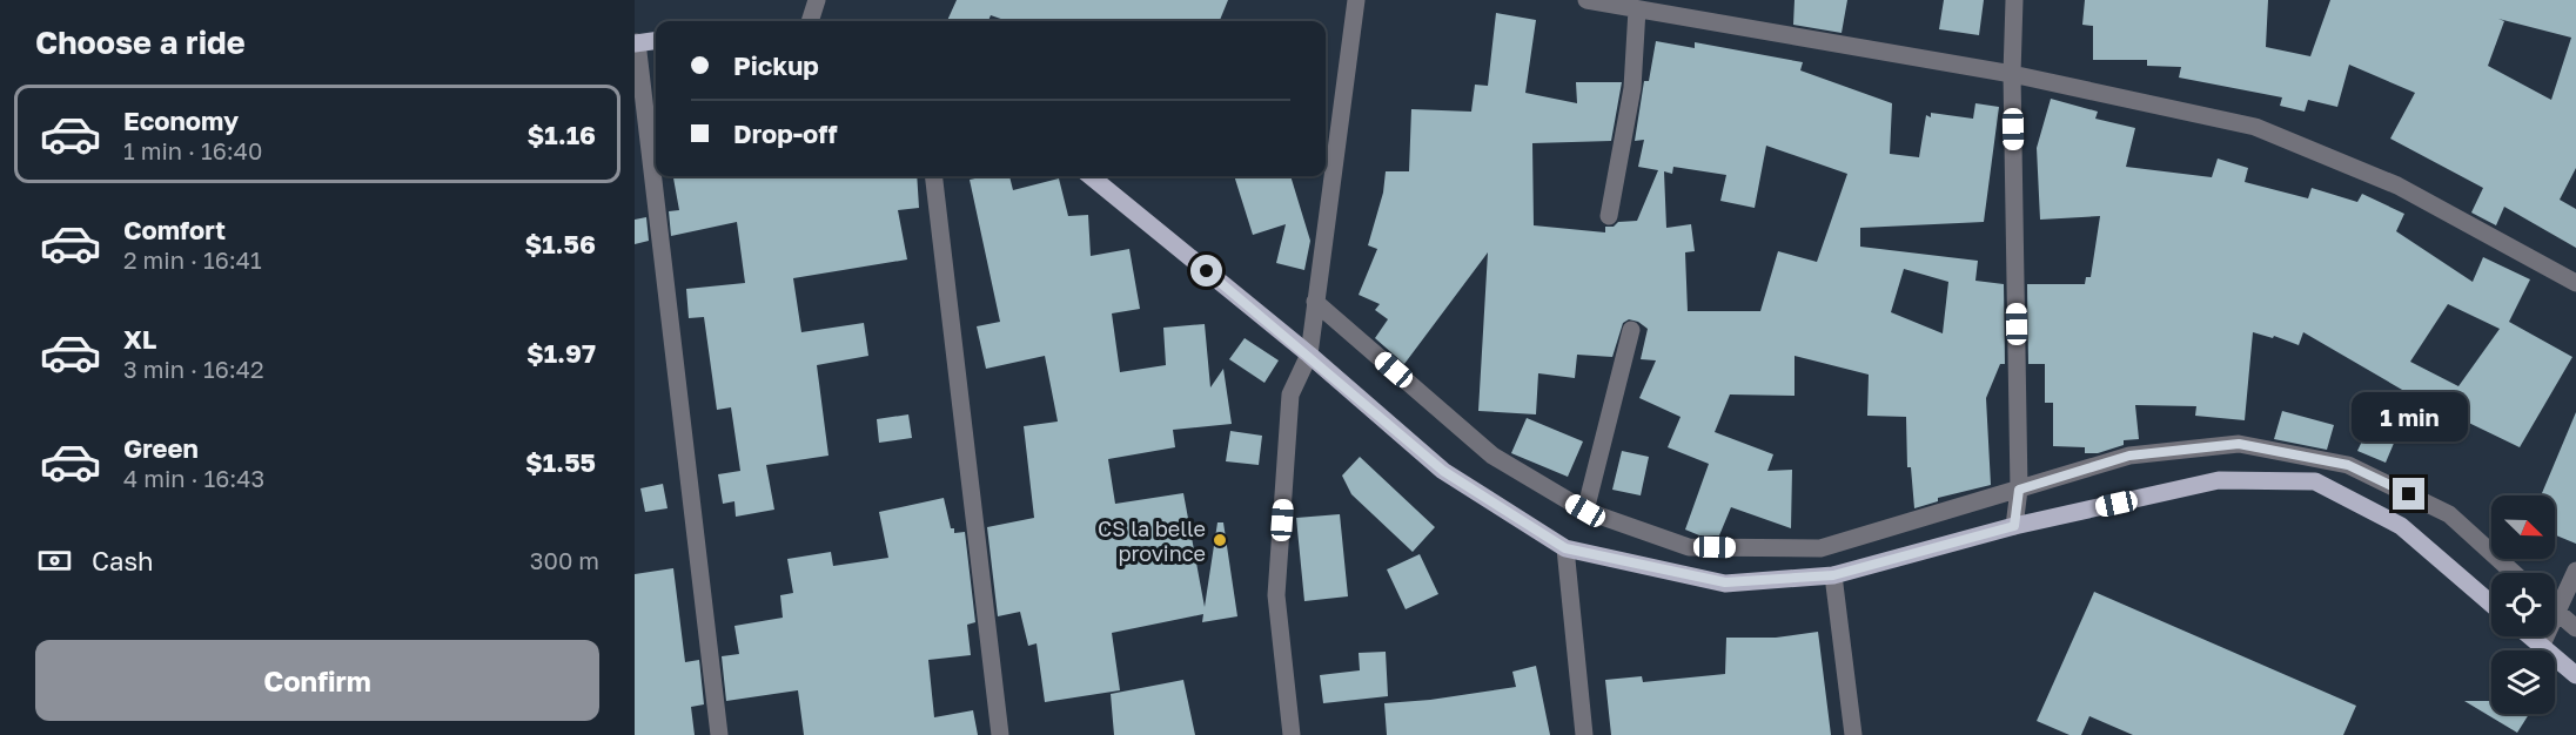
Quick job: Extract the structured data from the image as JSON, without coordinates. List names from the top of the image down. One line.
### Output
{"places":["CS la belle province"],"north":"bottom right","page":{"heading":"Choose a ride","banner":["Pickup","Drop-off"],"list":[{"name":"Economy","note":"1 min · 16:40","value":"$1.16"},{"name":"Comfort","note":"2 min · 16:41","value":"$1.56"},{"name":"XL","note":"3 min · 16:42","value":"$1.97"},{"name":"Green","note":"4 min · 16:43","value":"$1.55"}],"bubble":"1 min","pay":["Cash","300 m"],"buttons":"Confirm"}}
